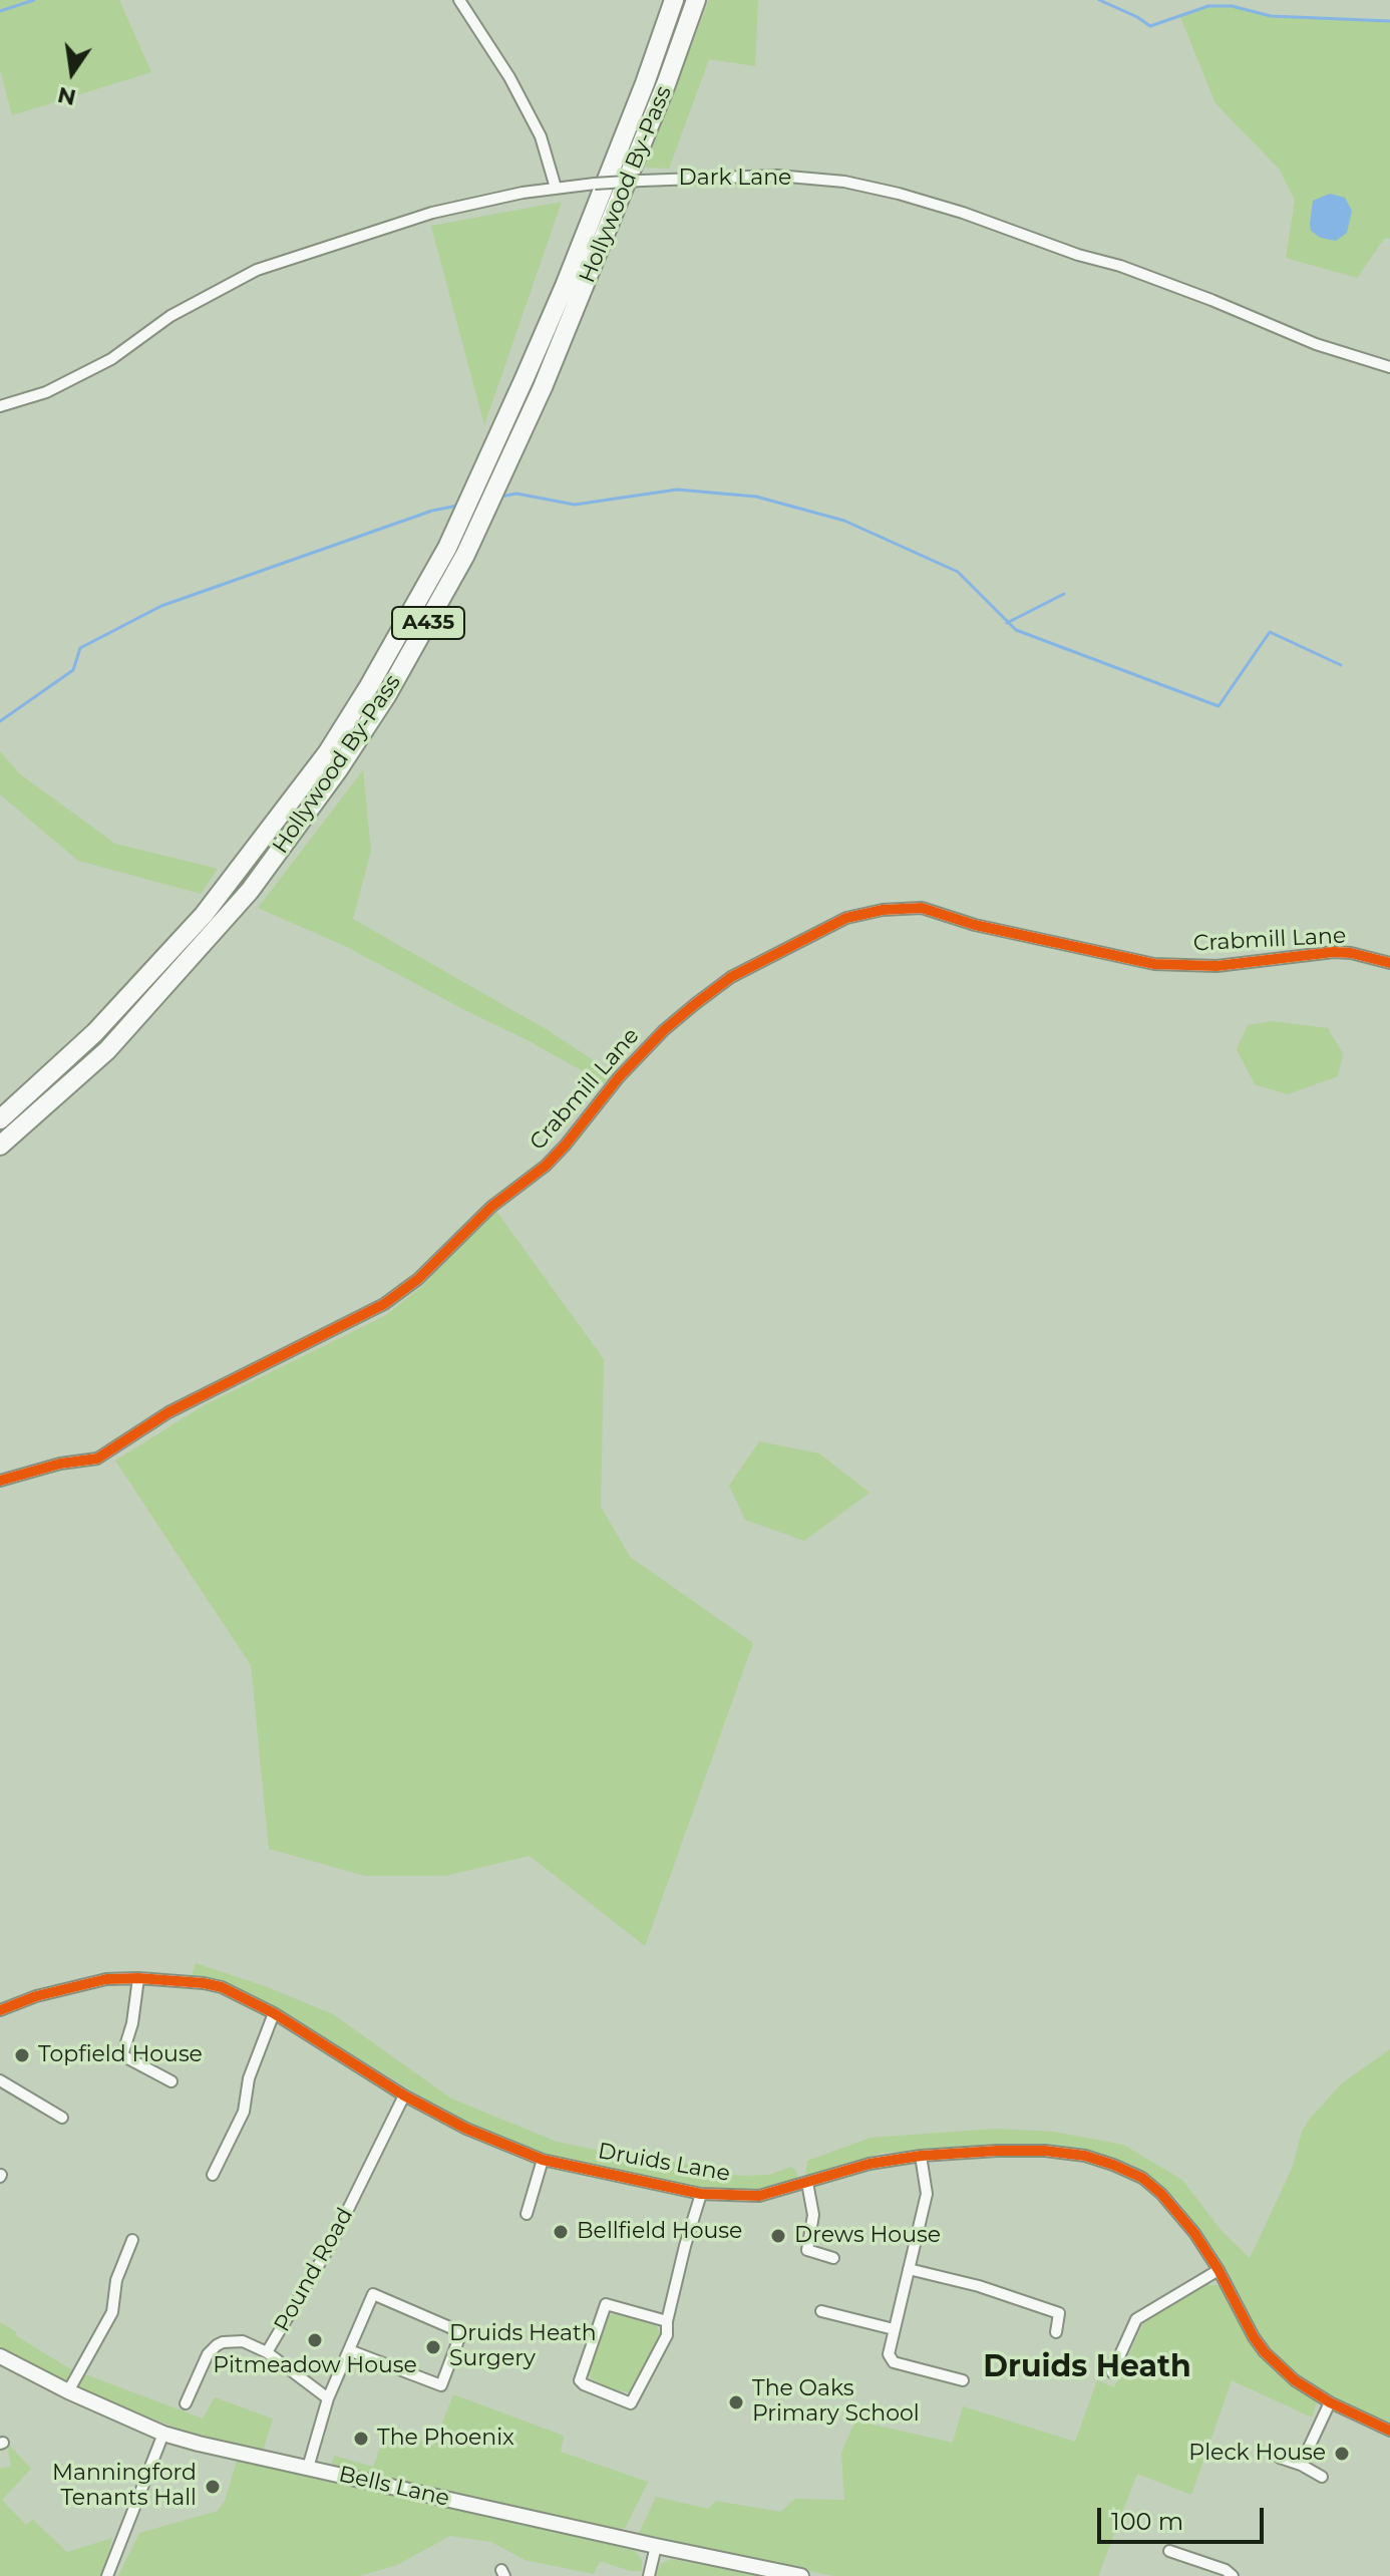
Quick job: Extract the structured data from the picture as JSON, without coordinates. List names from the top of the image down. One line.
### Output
{"streets":{"highway":["Hollywood By-Pass","A435"],"street":["Dark Lane","Crabmill Lane","Druids Lane","Pound Road","Bells Lane"]},"crossings":[["Druids Lane","Pound Road"]],"districts":["Druids Heath"],"places":["Topfield House","Bellfield House","Drews House","Pitmeadow House","Druids Heath Surgery","The Oaks Primary School","The Phoenix","Pleck House","Manningford Tenants Hall"],"scale_bar":"100 m","north":"bottom"}
